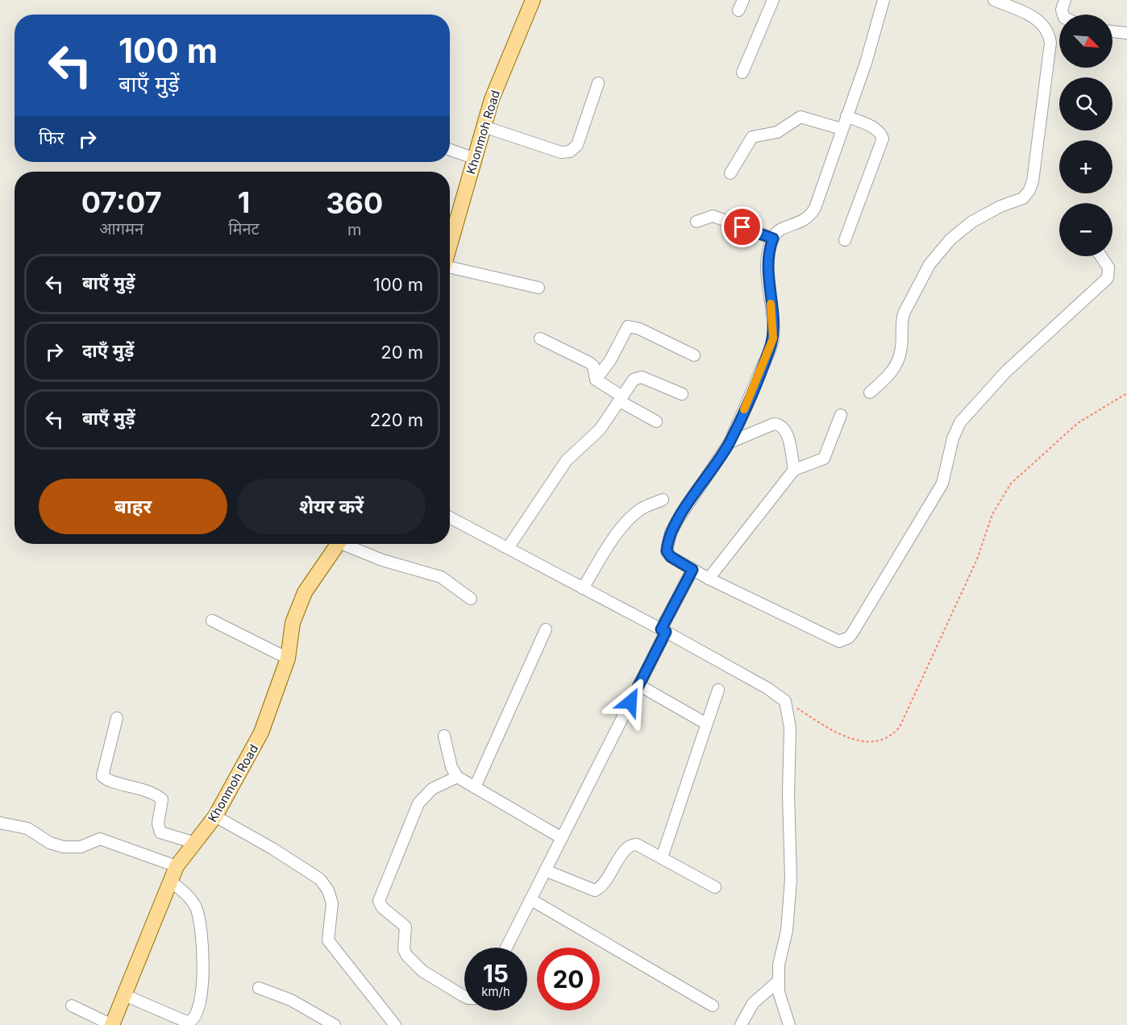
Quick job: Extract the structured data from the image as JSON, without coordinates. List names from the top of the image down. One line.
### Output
{"streets":{"main road":["Khonmoh Road"]},"north":"bottom right","page":{"map_buttons":["+","−"],"turn":["100 m","बाएँ मुड़ें"],"then":"फिर","eta":["07:07","आगमन","1","मिनट","360","m"],"list":[{"name":"बाएँ मुड़ें","value":"100 m"},{"name":"दाएँ मुड़ें","value":"20 m"},{"name":"बाएँ मुड़ें","value":"220 m"}],"buttons":["बाहर","शेयर करें"],"speed":"15 km/h","limit":"20"}}
